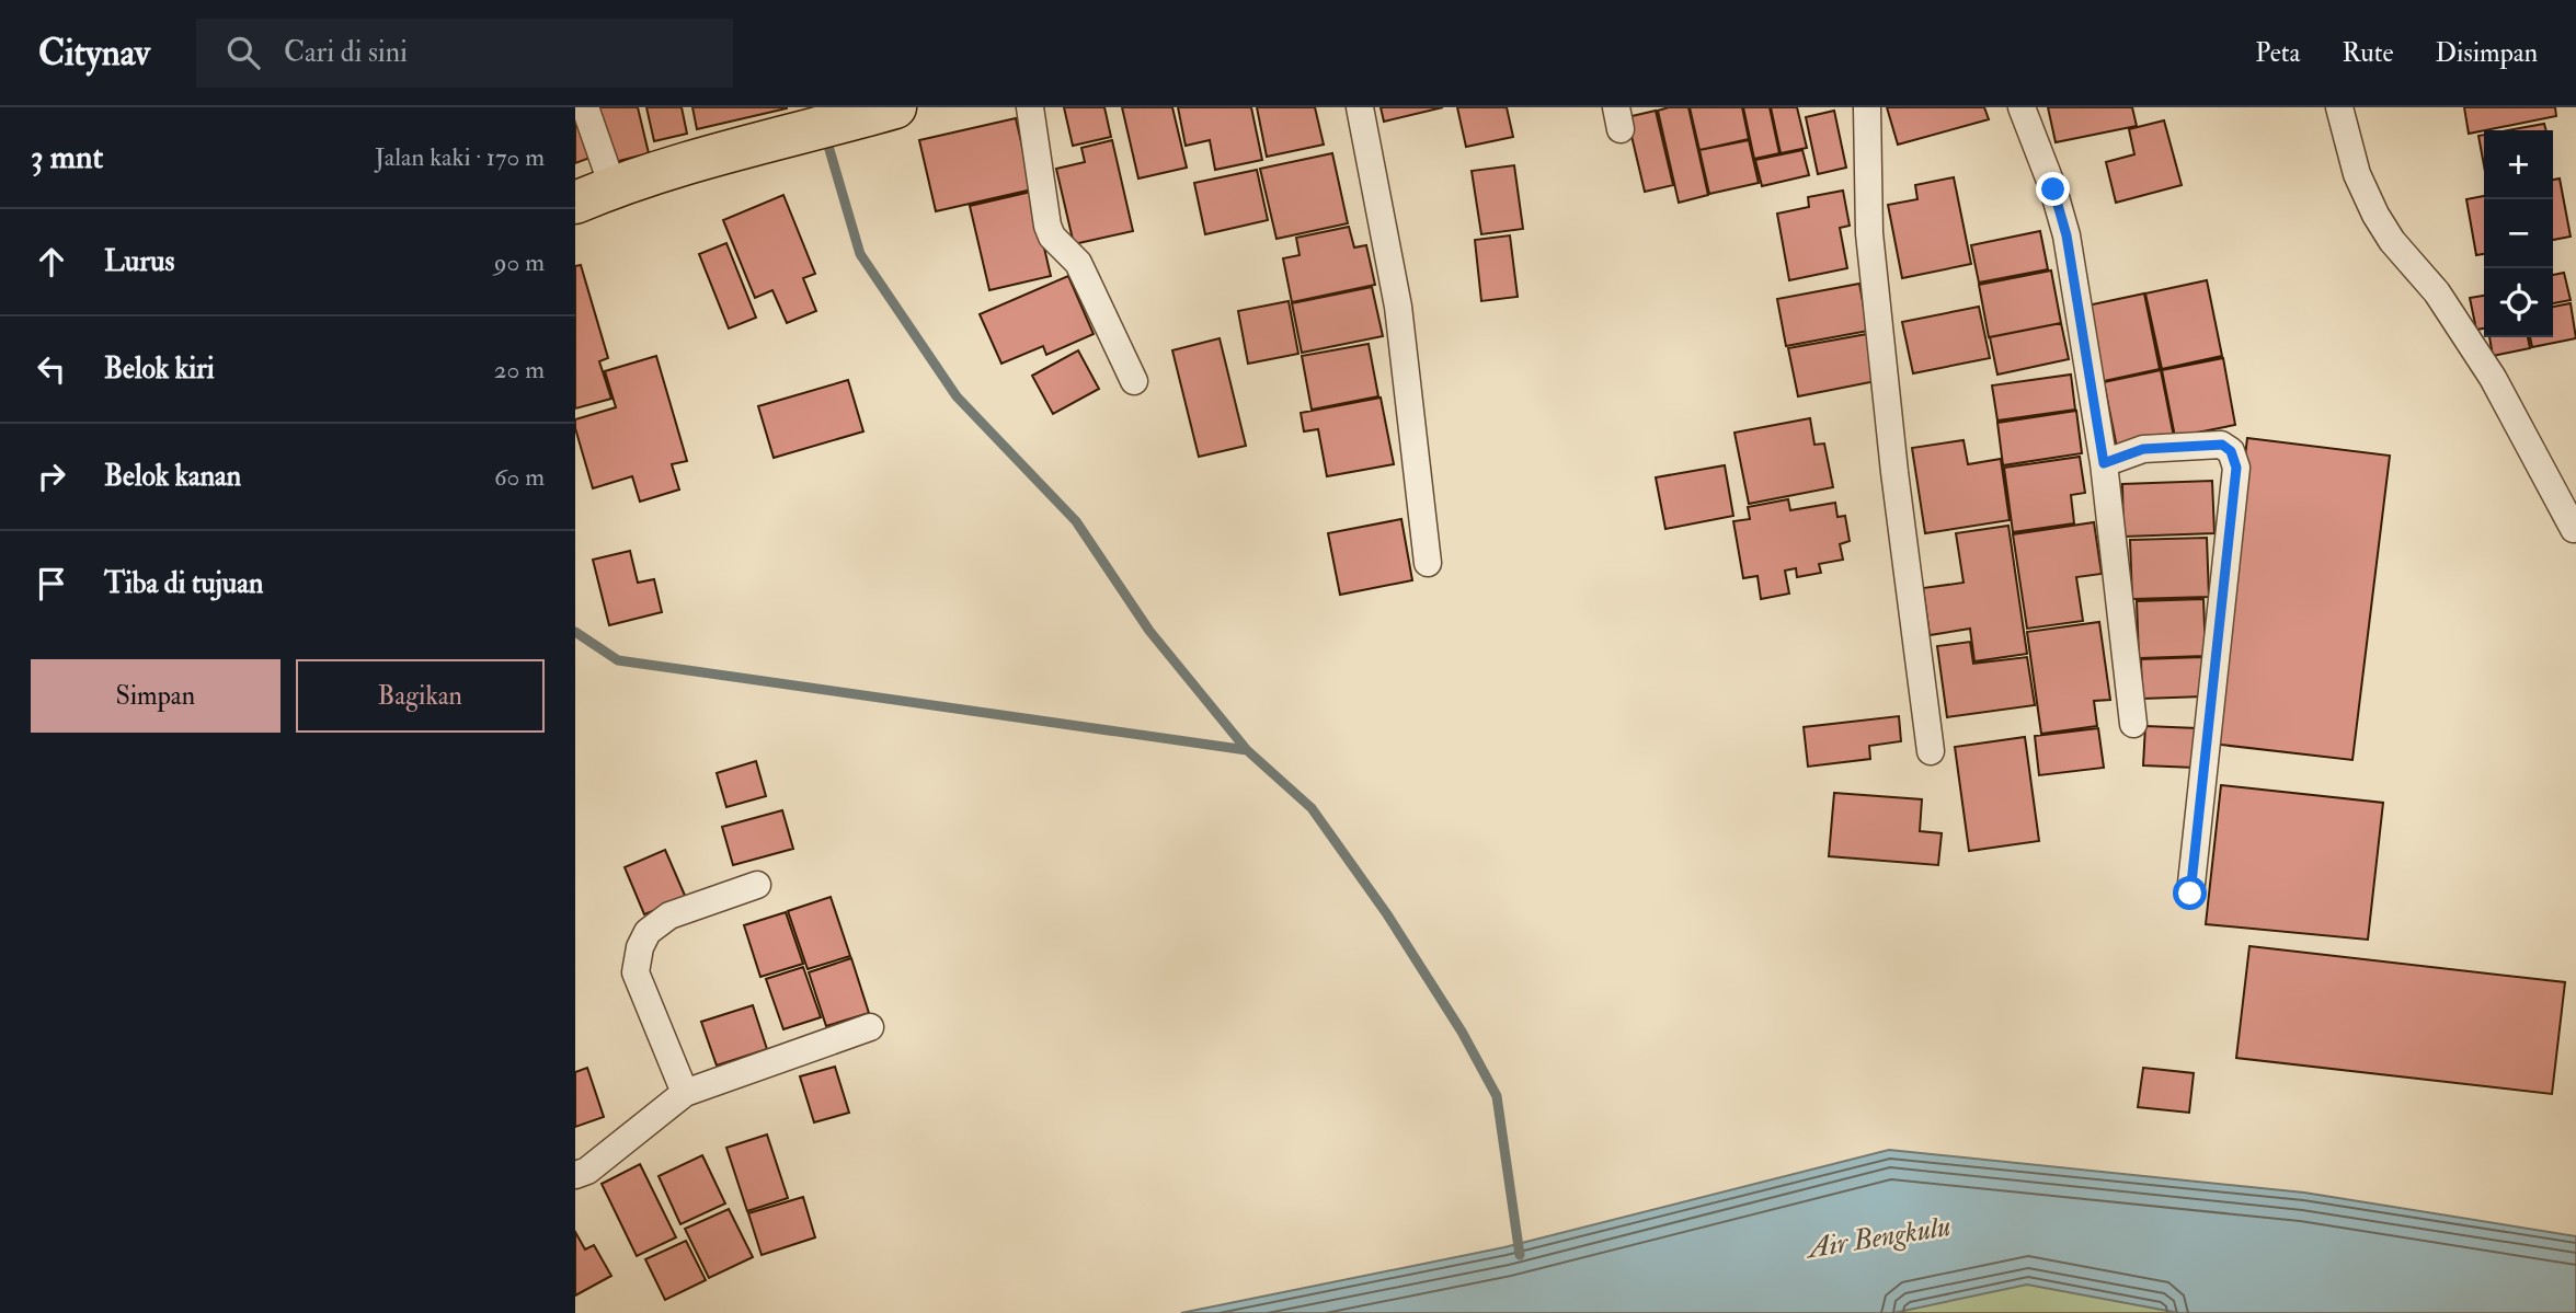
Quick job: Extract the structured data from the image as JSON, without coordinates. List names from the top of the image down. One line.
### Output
{"water":["Air Bengkulu"],"page":{"header":"Citynav","search":"Cari di sini","nav":["Peta","Rute","Disimpan"],"heading":["3 mnt","Jalan kaki · 170 m"],"map_buttons":["+","−"],"list":[["Lurus","90 m"],["Belok kiri","20 m"],["Belok kanan","60 m"],"Tiba di tujuan"],"buttons":["Simpan","Bagikan"]}}
